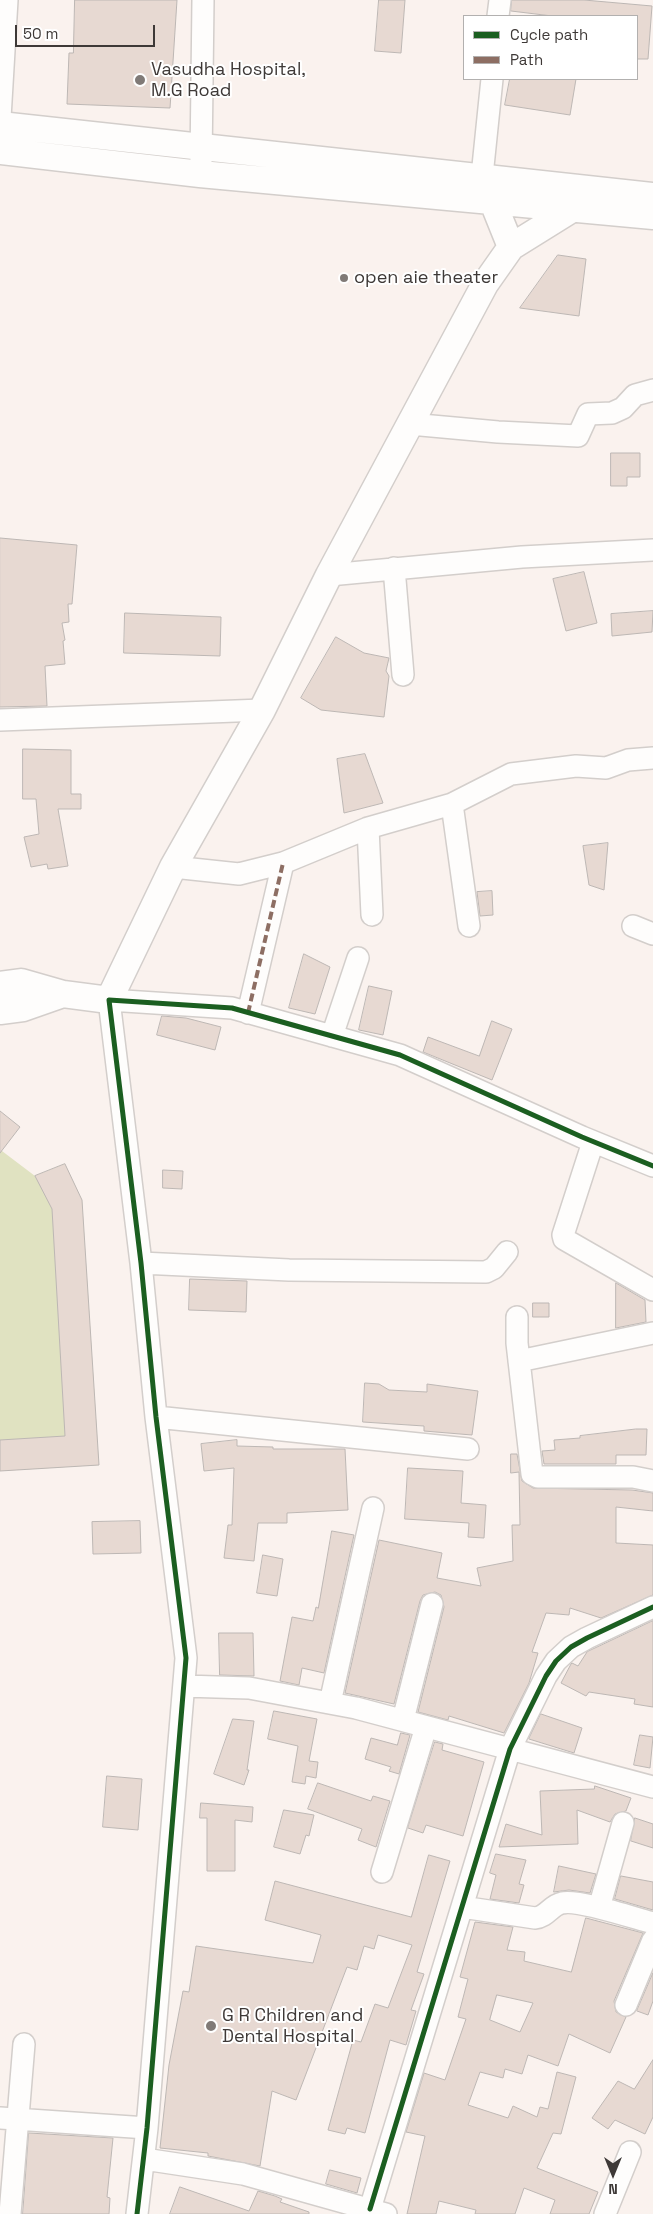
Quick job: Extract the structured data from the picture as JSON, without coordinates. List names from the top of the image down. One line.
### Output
{"places":["Vasudha Hospital, M.G Road","open aie theater","G R Children and Dental Hospital"],"legend":["Cycle path","Path"],"scale_bar":"50 m","north":"bottom"}
